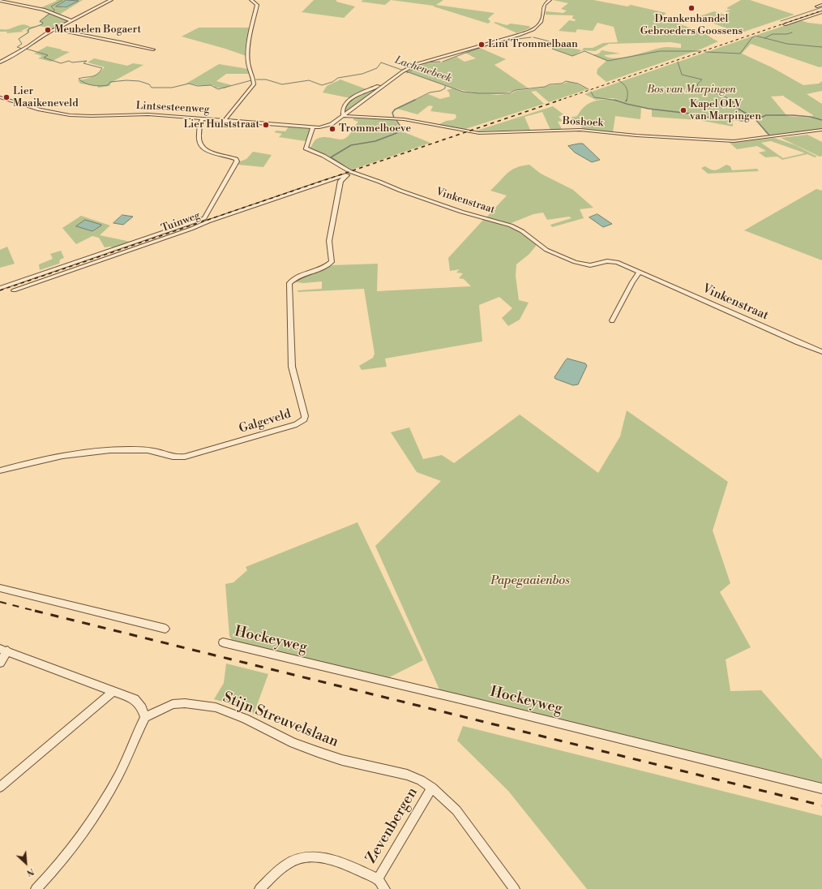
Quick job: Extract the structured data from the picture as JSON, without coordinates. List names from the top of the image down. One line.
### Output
{"streets":{"street":["Lintsesteenweg","Boshoek","Vinkenstraat","Tuinweg","Galgeveld","Hockeyweg","Stijn Streuvelslaan","Zevenbergen"]},"crossings":[["Lintsesteenweg","Boshoek"],["Lintsesteenweg","Vinkenstraat"],["Lintsesteenweg","Tuinweg"],["Vinkenstraat","Tuinweg"],["Tuinweg","Galgeveld"],["Stijn Streuvelslaan","Zevenbergen"]],"water":["Lachenebeek"],"parks":["Bos van Marpingen","Papegaaienbos"],"places":["Drankenhandel Gebroeders Goossens","Meubelen Bogaert","Lint Trommelbaan","Lier Maaikeneveld","Kapel OLV van Marpingen","Lier Hulststraat","Trommelhoeve"],"north":"bottom right"}
